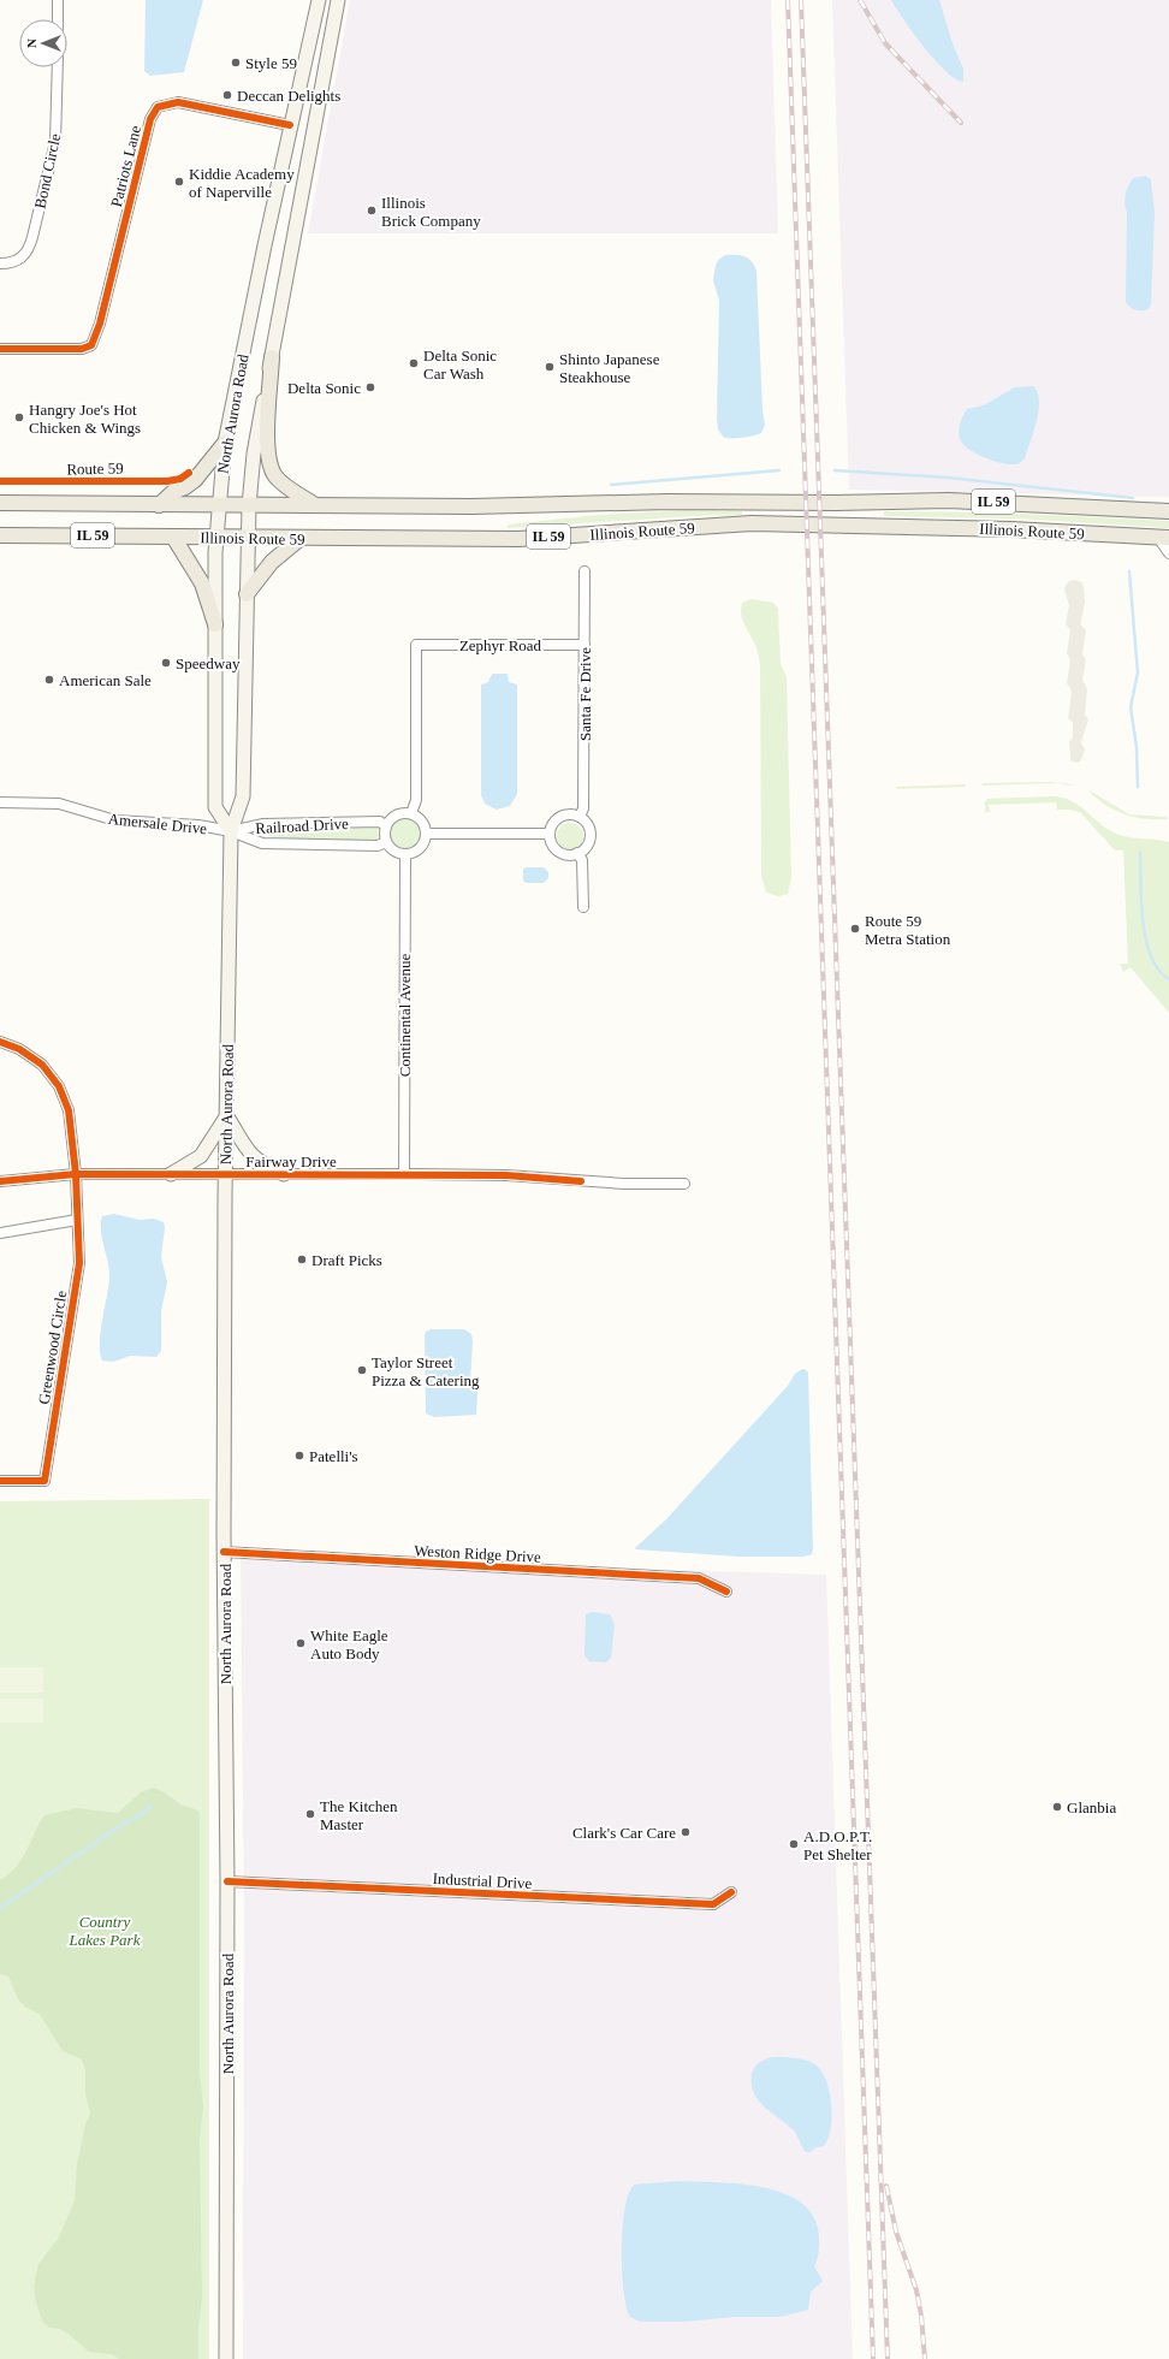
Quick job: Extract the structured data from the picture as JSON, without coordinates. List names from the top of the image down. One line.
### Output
{"streets":{"main road":["North Aurora Road","IL 59","Illinois Route 59"],"street":["Patriots Lane","Bond Circle","Zephyr Road","Santa Fe Drive","Amersale Drive","Railroad Drive","Continental Avenue","Fairway Drive","Greenwood Circle","Weston Ridge Drive","Industrial Drive"],"cycle path":["Route 59"]},"crossings":[["Patriots Lane","North Aurora Road"],["North Aurora Road","Illinois Route 59"],["North Aurora Road","Amersale Drive"],["North Aurora Road","Railroad Drive"],["North Aurora Road","Fairway Drive"],["North Aurora Road","Weston Ridge Drive"],["North Aurora Road","Industrial Drive"],["Zephyr Road","Santa Fe Drive"],["Zephyr Road","Railroad Drive"],["Zephyr Road","Continental Avenue"],["Amersale Drive","Railroad Drive"],["Railroad Drive","Continental Avenue"],["Continental Avenue","Fairway Drive"],["Fairway Drive","Greenwood Circle"]],"parks":["Country Lakes Park"],"places":["Style 59","Deccan Delights","Kiddie Academy of Naperville","Illinois Brick Company","Delta Sonic Car Wash","Shinto Japanese Steakhouse","Delta Sonic","Hangry Joe's Hot Chicken & Wings","Speedway","American Sale","Route 59 Metra Station","Draft Picks","Taylor Street Pizza & Catering","Patelli's","White Eagle Auto Body","Glanbia","The Kitchen Master","Clark's Car Care","A.D.O.P.T. Pet Shelter"],"north":"left"}
